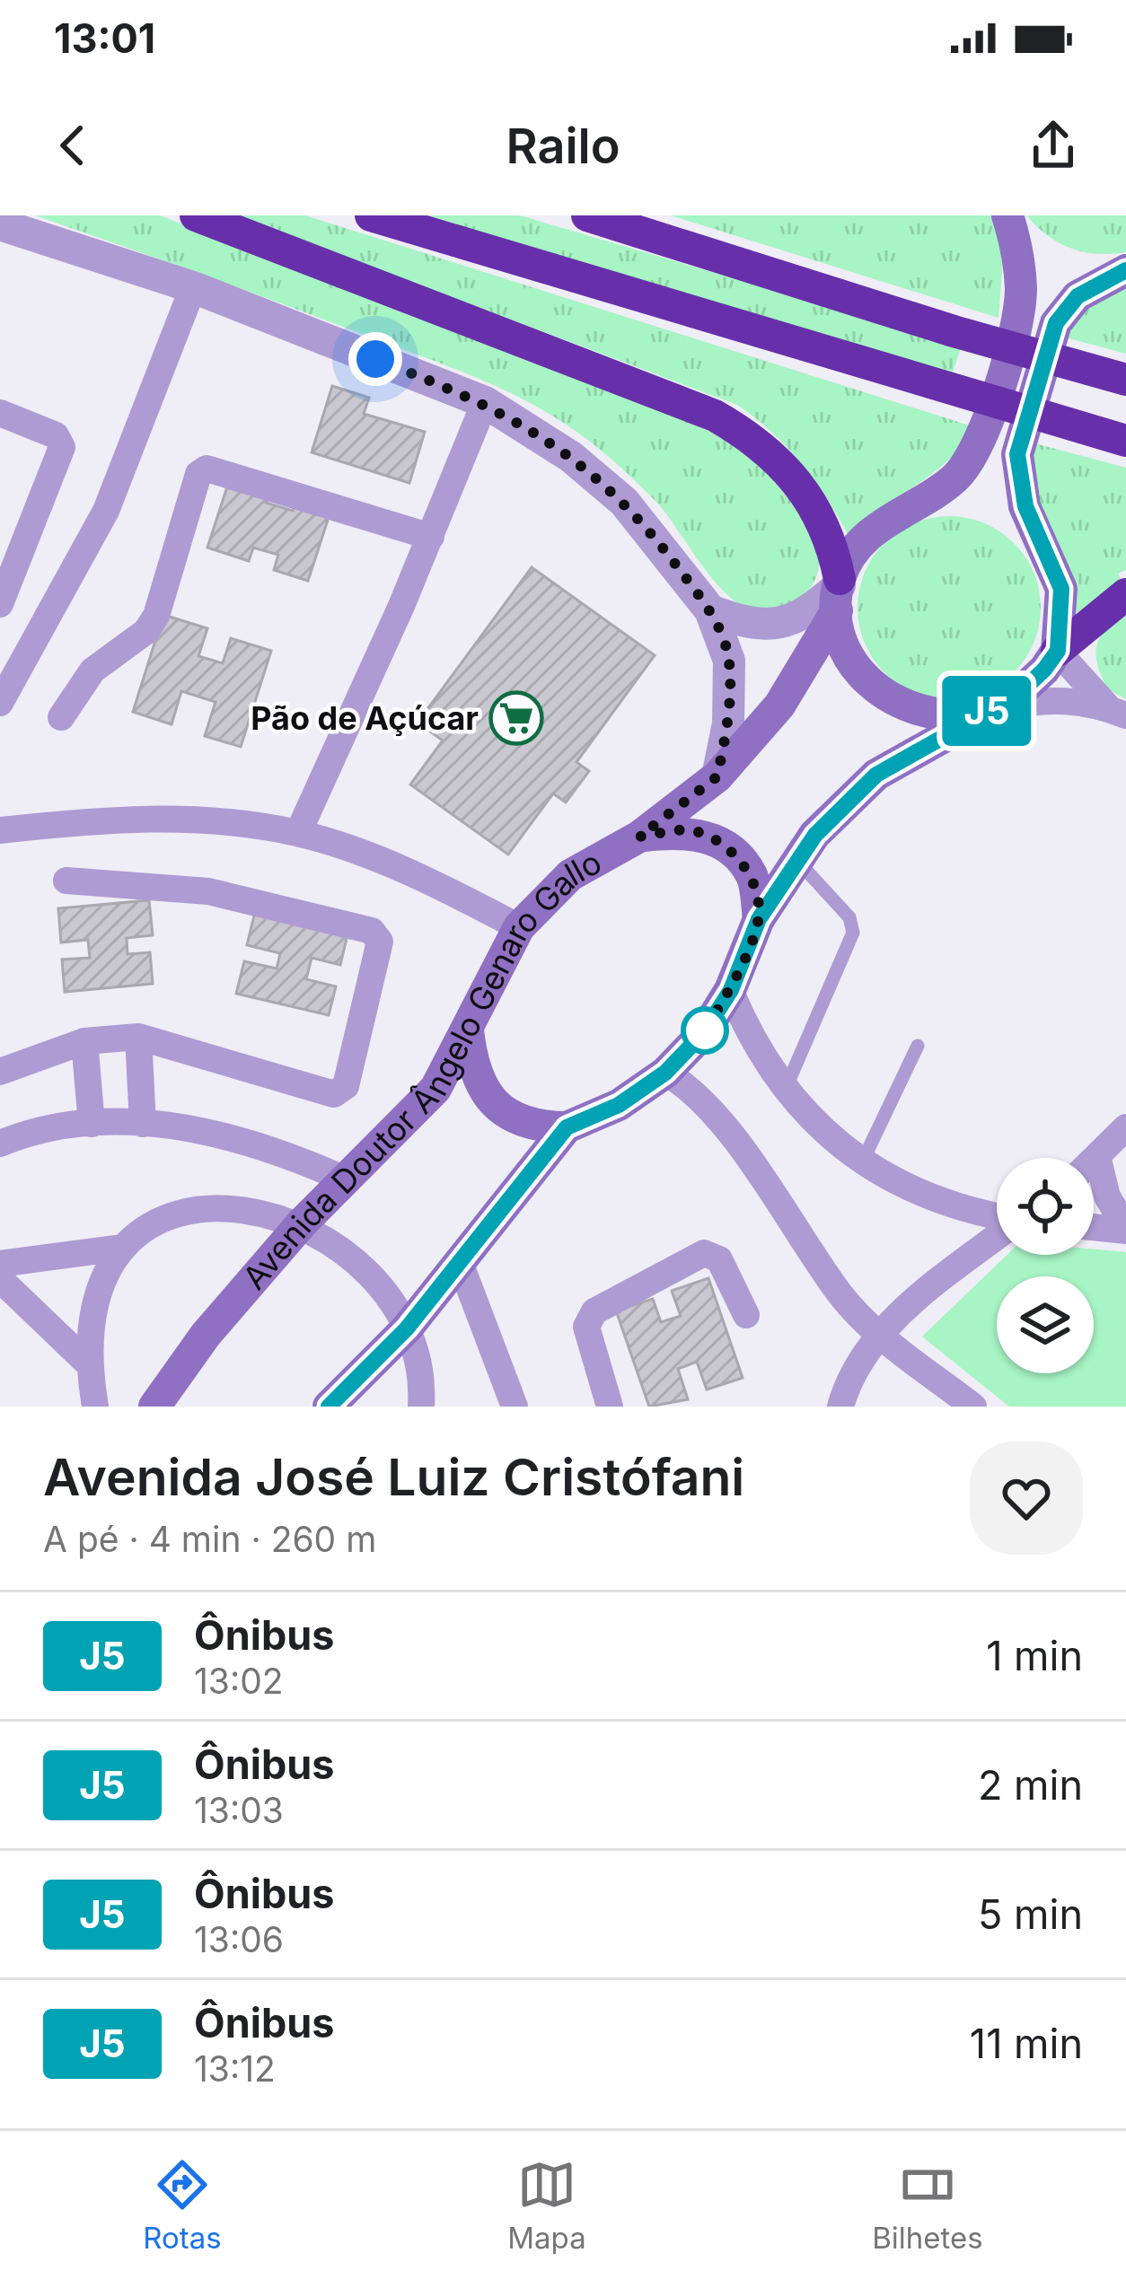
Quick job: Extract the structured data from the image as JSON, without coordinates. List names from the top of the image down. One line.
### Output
{"streets":{"main road":["Avenida Doutor Ângelo Genaro Gallo"]},"places":{"supermarket":["Pão de Açúcar"]},"lines":["bus line J5"],"page":{"status":"13:01","header":"Railo","on_map":"J5","heading":["Avenida José Luiz Cristófani","A pé · 4 min · 260 m"],"list":[{"mark":"J5","name":"Ônibus","note":"13:02","value":"1 min"},{"mark":"J5","name":"Ônibus","note":"13:03","value":"2 min"},{"mark":"J5","name":"Ônibus","note":"13:06","value":"5 min"},{"mark":"J5","name":"Ônibus","note":"13:12","value":"11 min"}],"tabs":["Rotas","Mapa","Bilhetes"]}}
